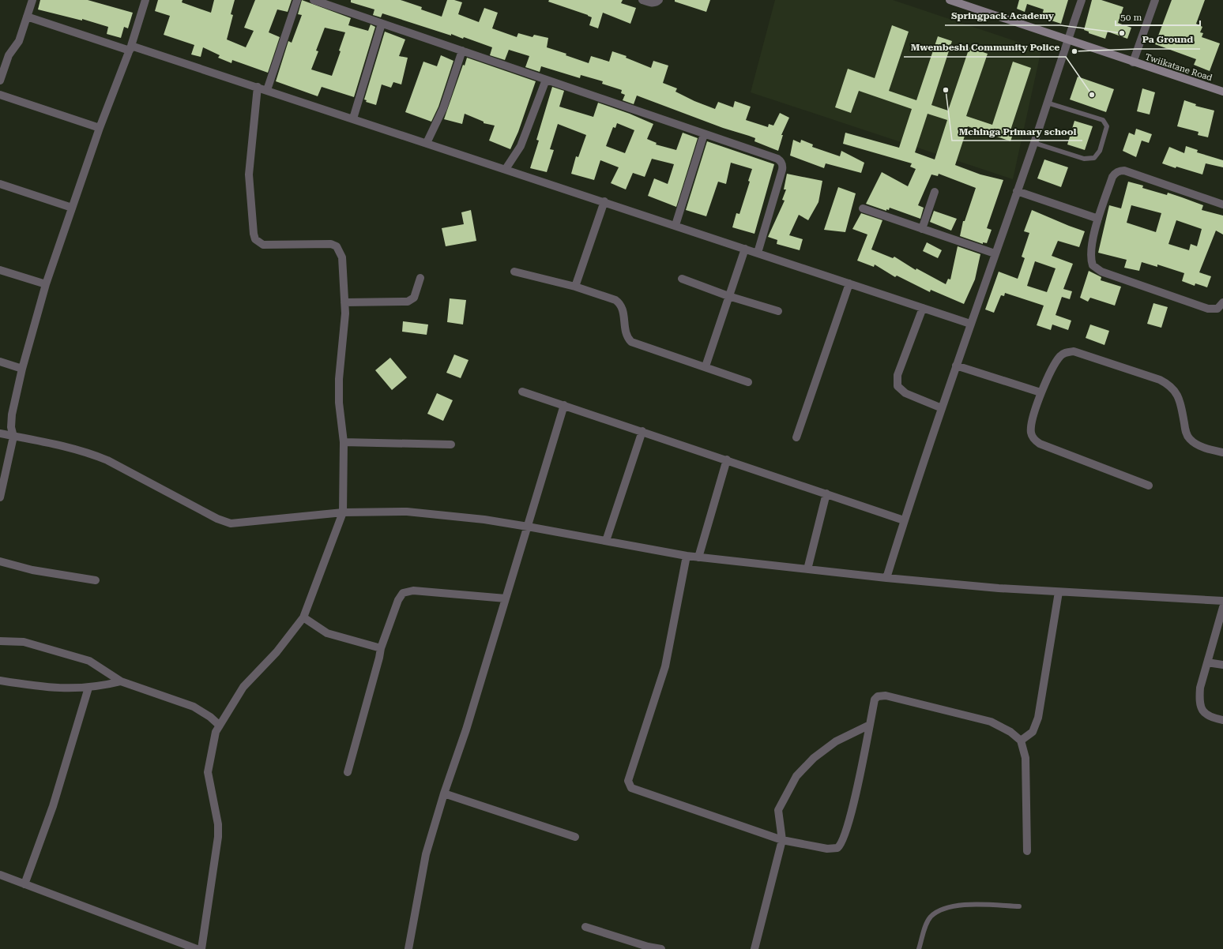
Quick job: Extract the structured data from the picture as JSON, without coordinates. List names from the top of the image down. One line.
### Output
{"streets":{"main road":["Twiikatane Road"]},"places":["Springpack Academy","Pa Ground","Mchinga Primary school","Mwembeshi Community Police"],"scale_bar":"50 m"}
